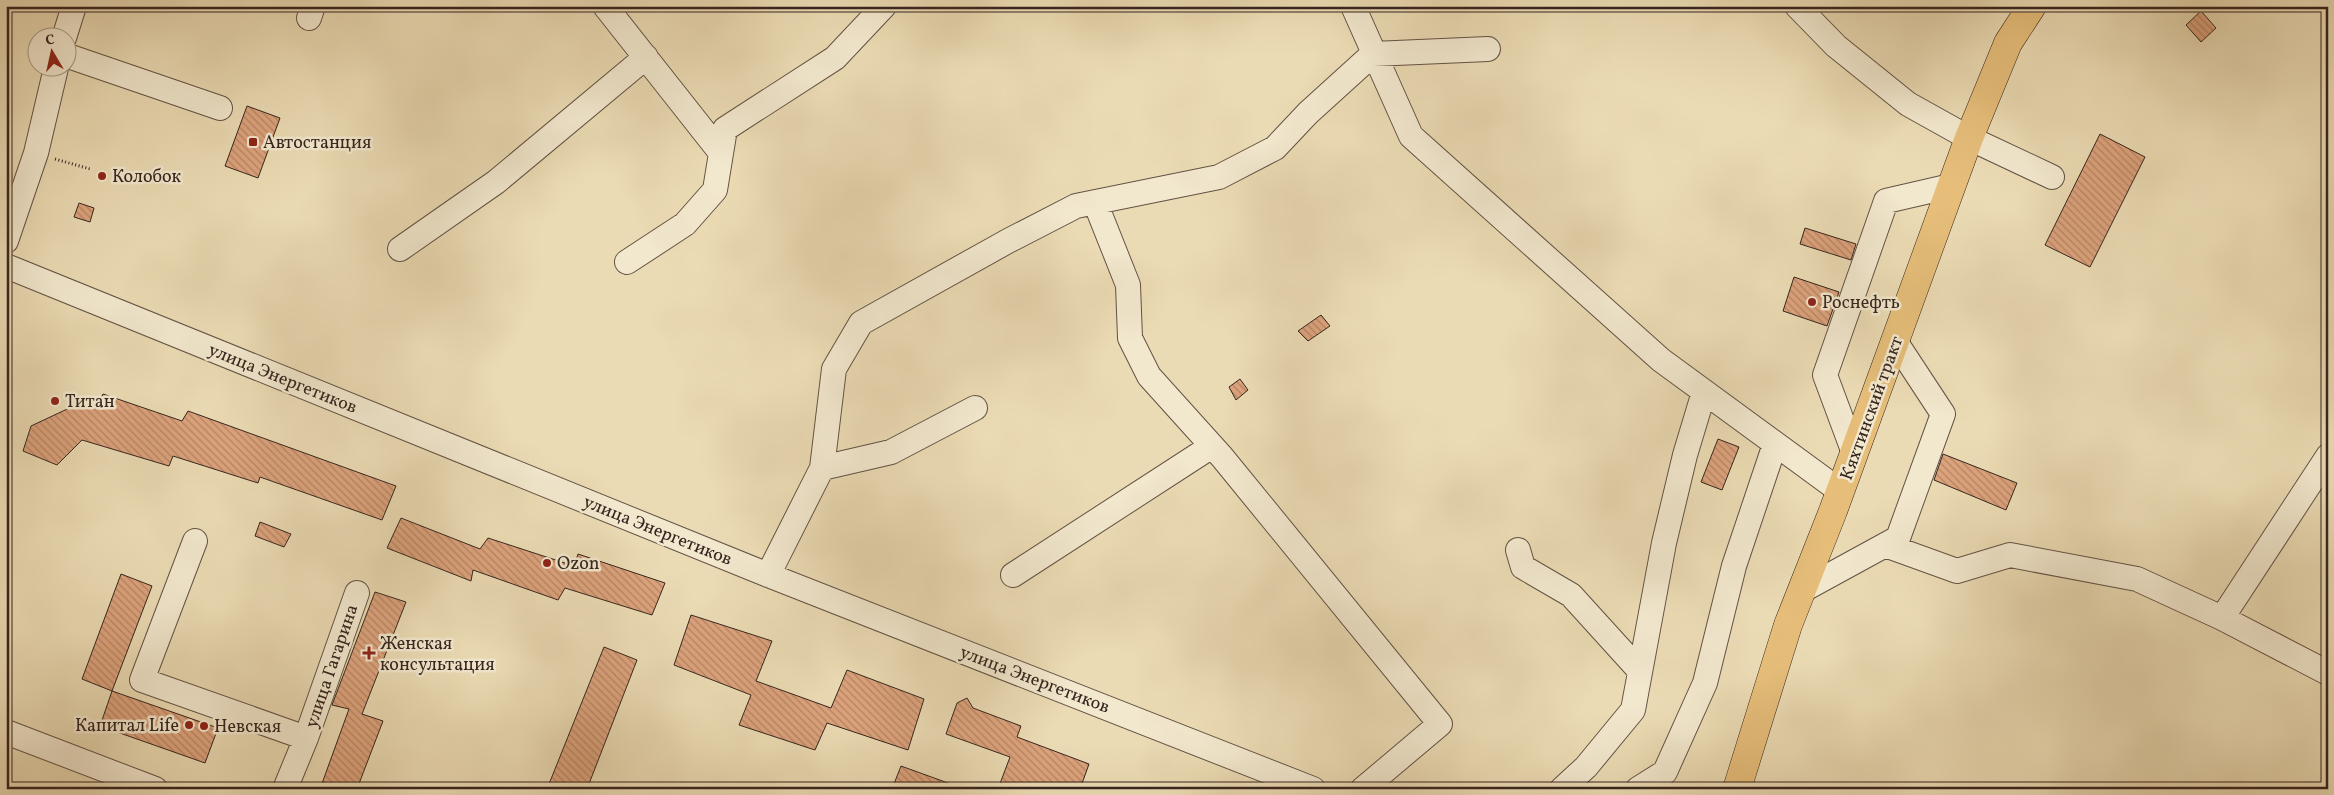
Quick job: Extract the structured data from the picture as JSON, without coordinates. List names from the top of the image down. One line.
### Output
{"streets":{"highway":["Кяхтинский тракт"],"street":["улица Энергетиков","улица Гагарина"]},"places":{"transit":["Автостанция"],"other":["Колобок","Роснефть","Титан","Ozon","Капитал Life","Невская"],"health":["Женская консультация"]},"north":"top"}
